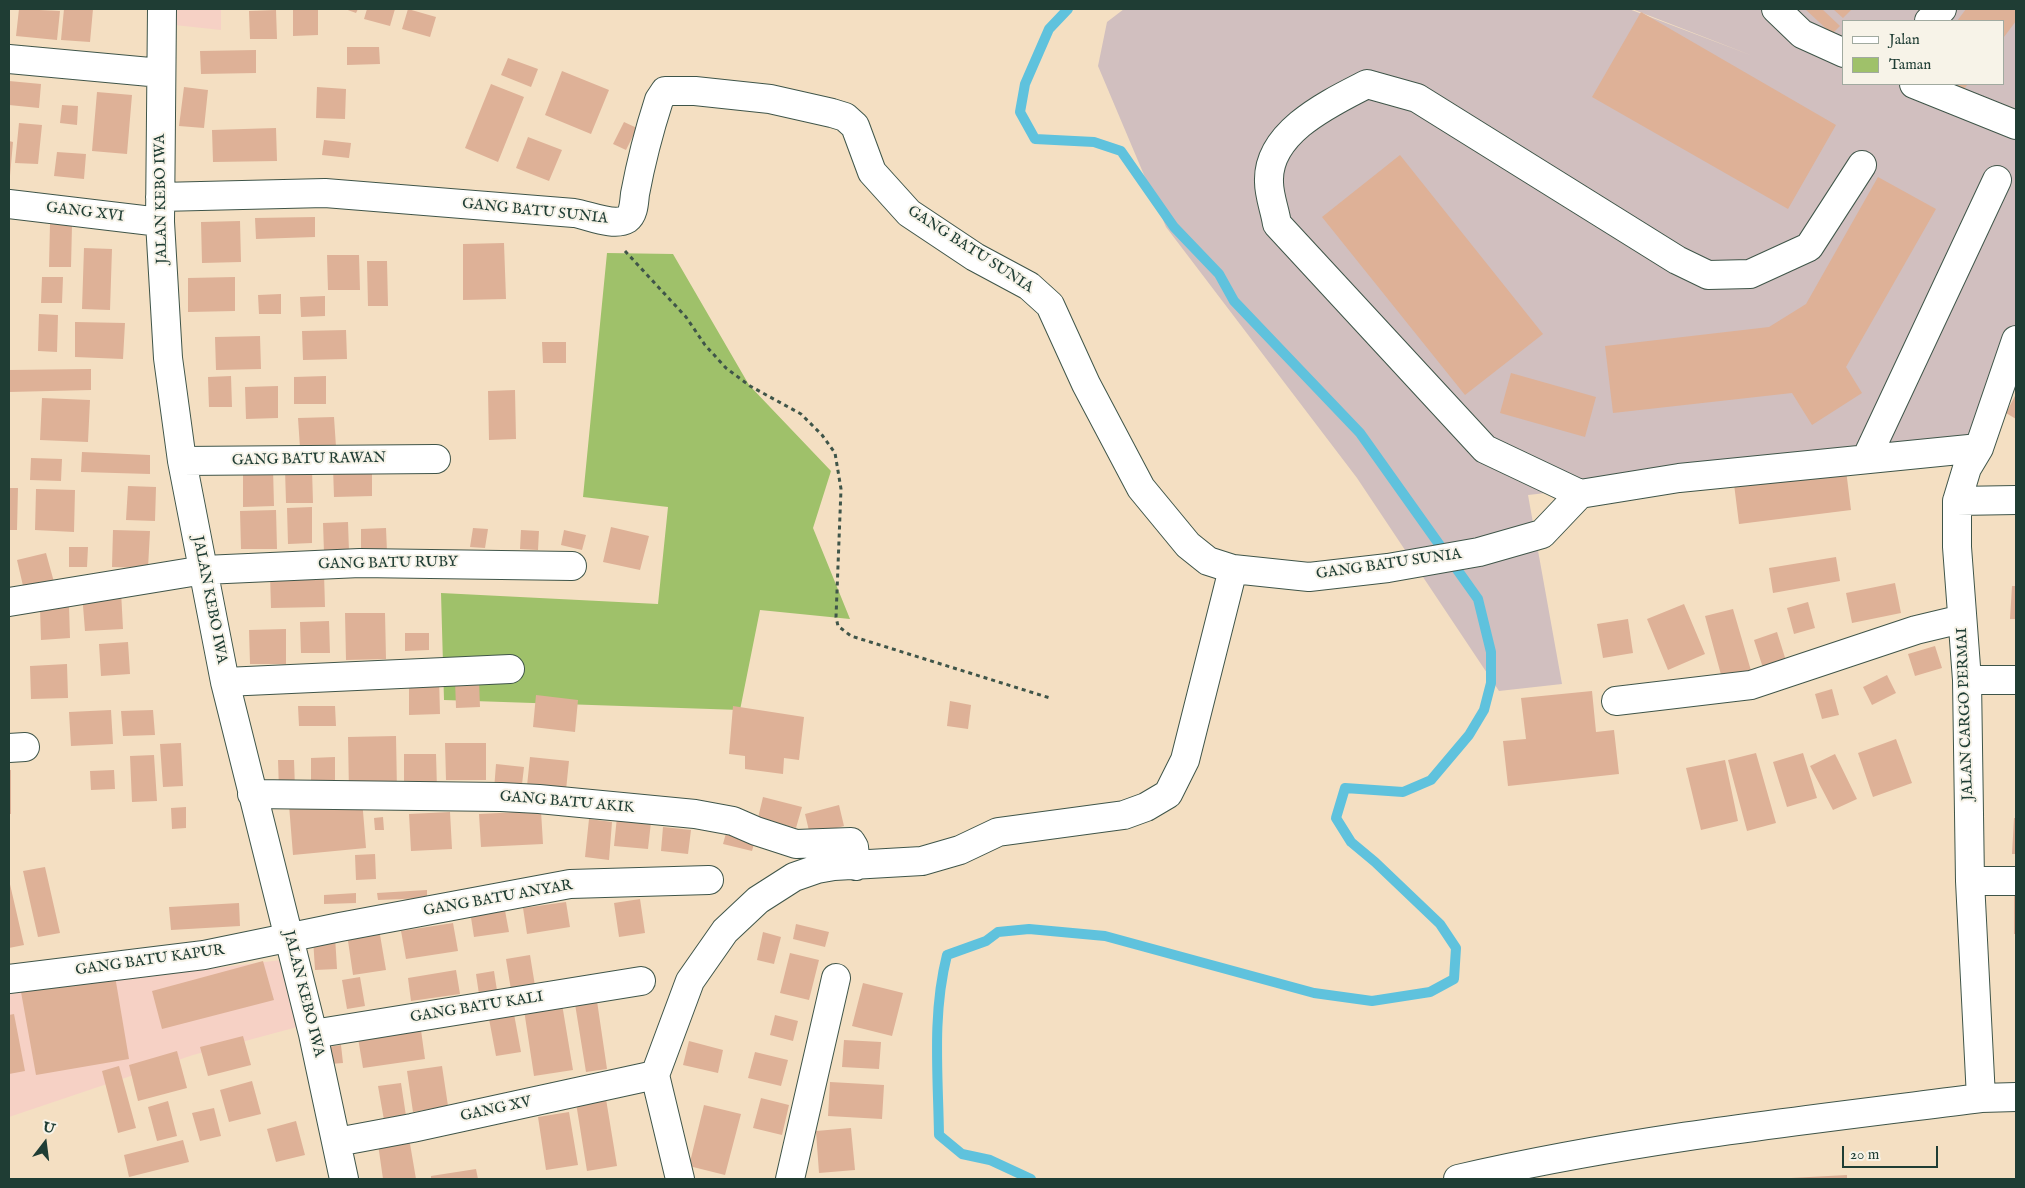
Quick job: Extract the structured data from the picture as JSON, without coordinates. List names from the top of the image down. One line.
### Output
{"streets":{"street":["JALAN KEBO IWA","GANG BATU SUNIA","GANG XVI","GANG BATU RAWAN","GANG BATU RUBY","JALAN CARGO PERMAI","GANG BATU AKIK","GANG BATU ANYAR","GANG BATU KAPUR","GANG BATU KALI","GANG XV"]},"crossings":[["JALAN KEBO IWA","GANG BATU SUNIA"],["JALAN KEBO IWA","GANG XVI"],["JALAN KEBO IWA","GANG BATU RAWAN"],["JALAN KEBO IWA","GANG BATU RUBY"],["JALAN KEBO IWA","GANG BATU AKIK"],["JALAN KEBO IWA","GANG BATU ANYAR"],["JALAN KEBO IWA","GANG BATU KAPUR"],["JALAN KEBO IWA","GANG BATU KALI"],["JALAN KEBO IWA","GANG XV"],["GANG BATU SUNIA","GANG XVI"],["GANG BATU ANYAR","GANG BATU KAPUR"]],"legend":["Jalan","Taman"],"scale_bar":"20 m","north":"top"}
